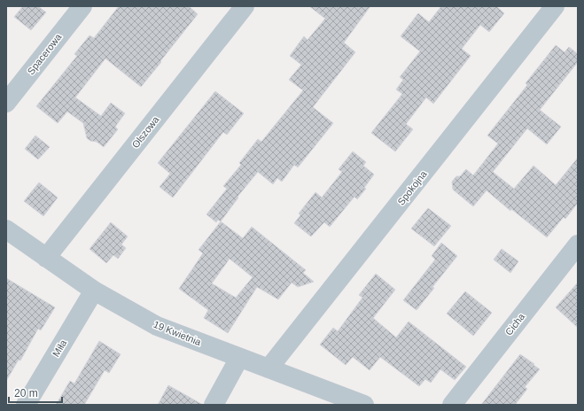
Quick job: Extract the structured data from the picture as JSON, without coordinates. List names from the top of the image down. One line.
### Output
{"streets":{"street":["Spacerowa","Olszowa","Spokojna","Cicha","19 Kwietnia","Miła"]},"crossings":[["Olszowa","19 Kwietnia"],["Spokojna","19 Kwietnia"],["19 Kwietnia","Miła"]],"scale_bar":"20 m"}
